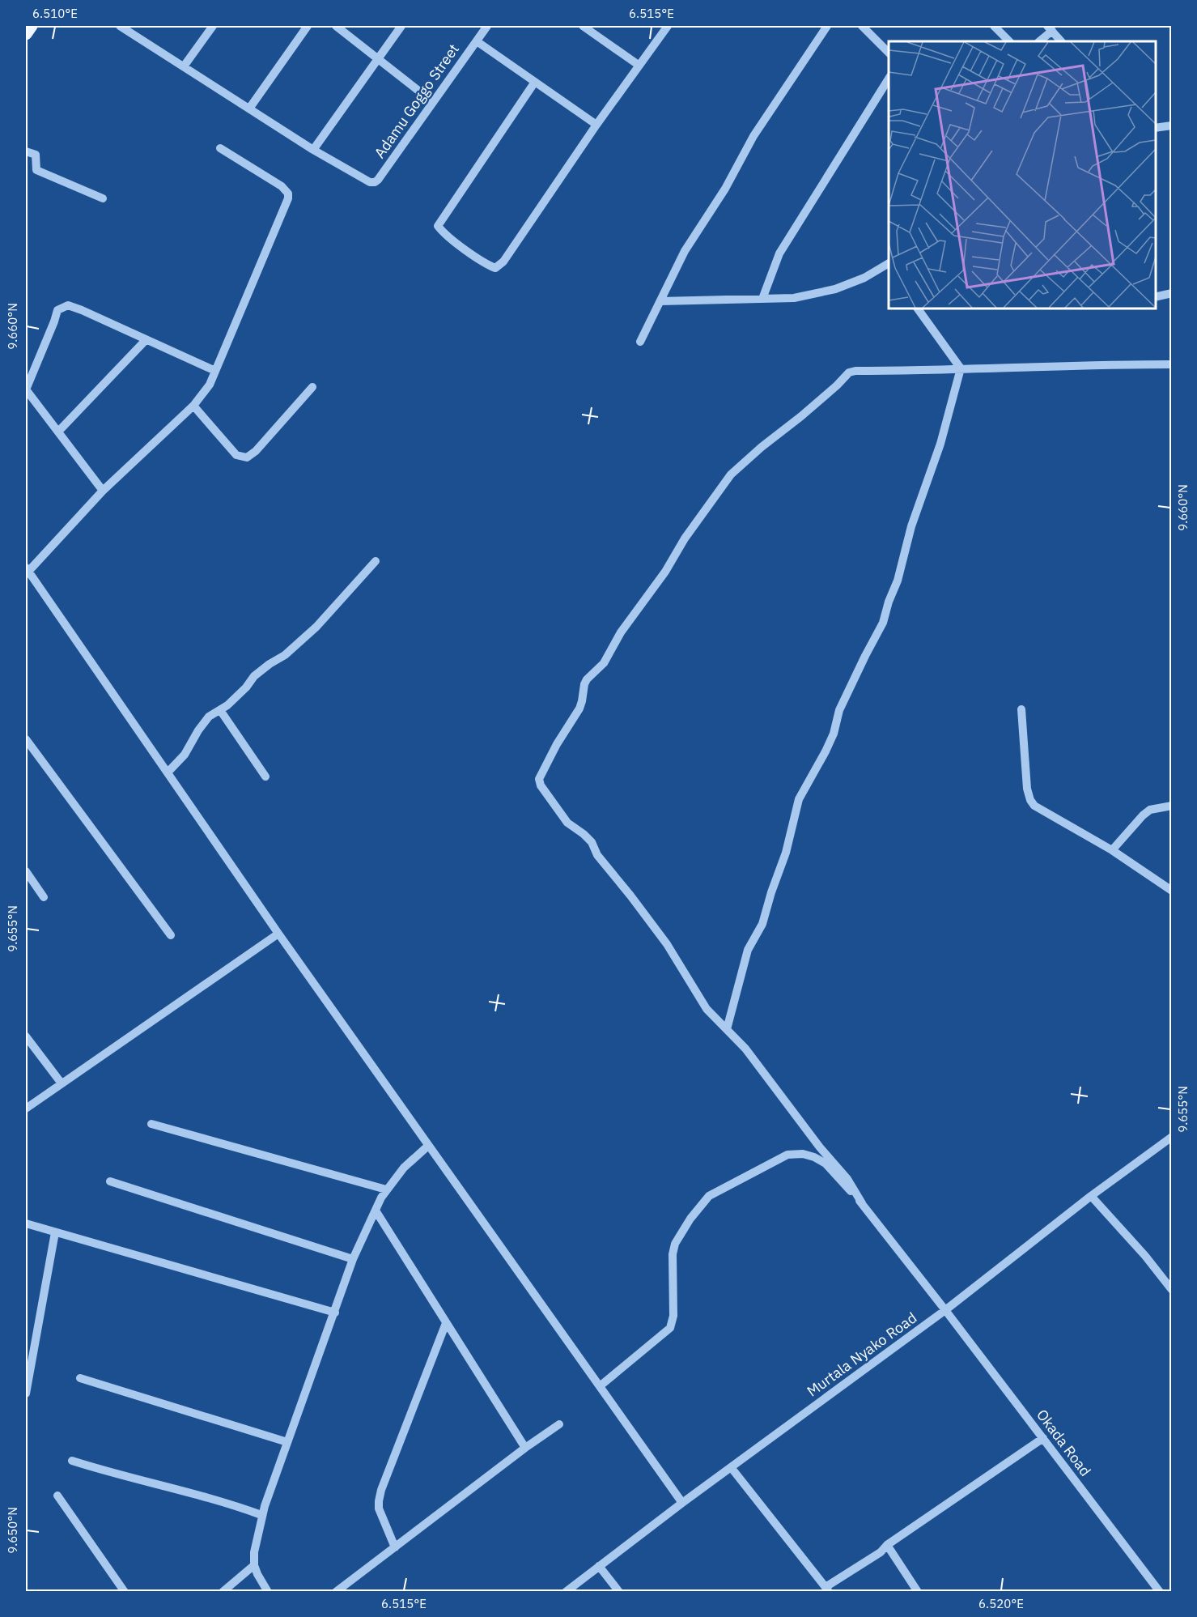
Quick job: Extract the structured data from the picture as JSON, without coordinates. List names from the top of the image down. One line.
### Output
{"streets":{"street":["Adamu Goggo Street","Murtala Nyako Road","Okada Road"]},"crossings":[["Murtala Nyako Road","Okada Road"]],"coordinates":["6.510°E","6.515°E","9.660°N","9.655°N","9.650°N","6.520°E"]}
